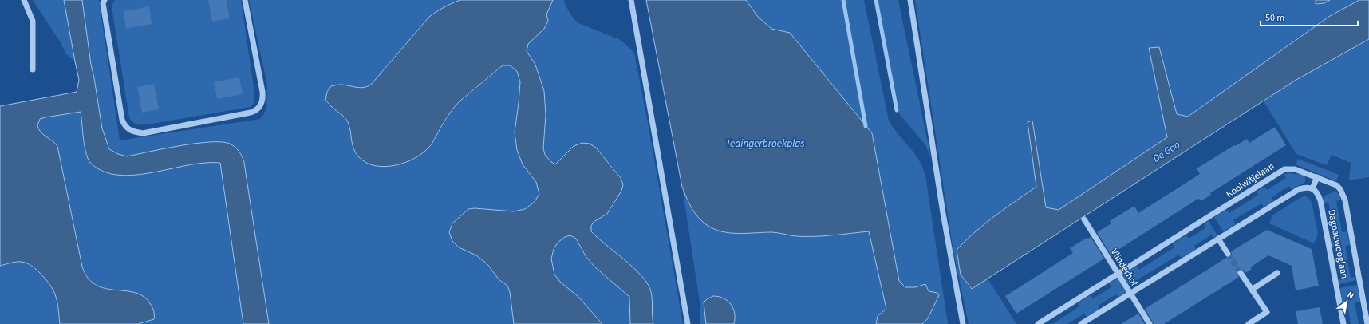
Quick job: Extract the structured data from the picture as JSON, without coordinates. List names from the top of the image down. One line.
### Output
{"streets":{"street":["Koolwitjelaan","Dagpauwooglaan","Vlinderhof"]},"crossings":[["Koolwitjelaan","Dagpauwooglaan"],["Koolwitjelaan","Vlinderhof"]],"water":["Tedingerbroekplas","De Goo"],"scale_bar":"50 m","north":"top right"}
